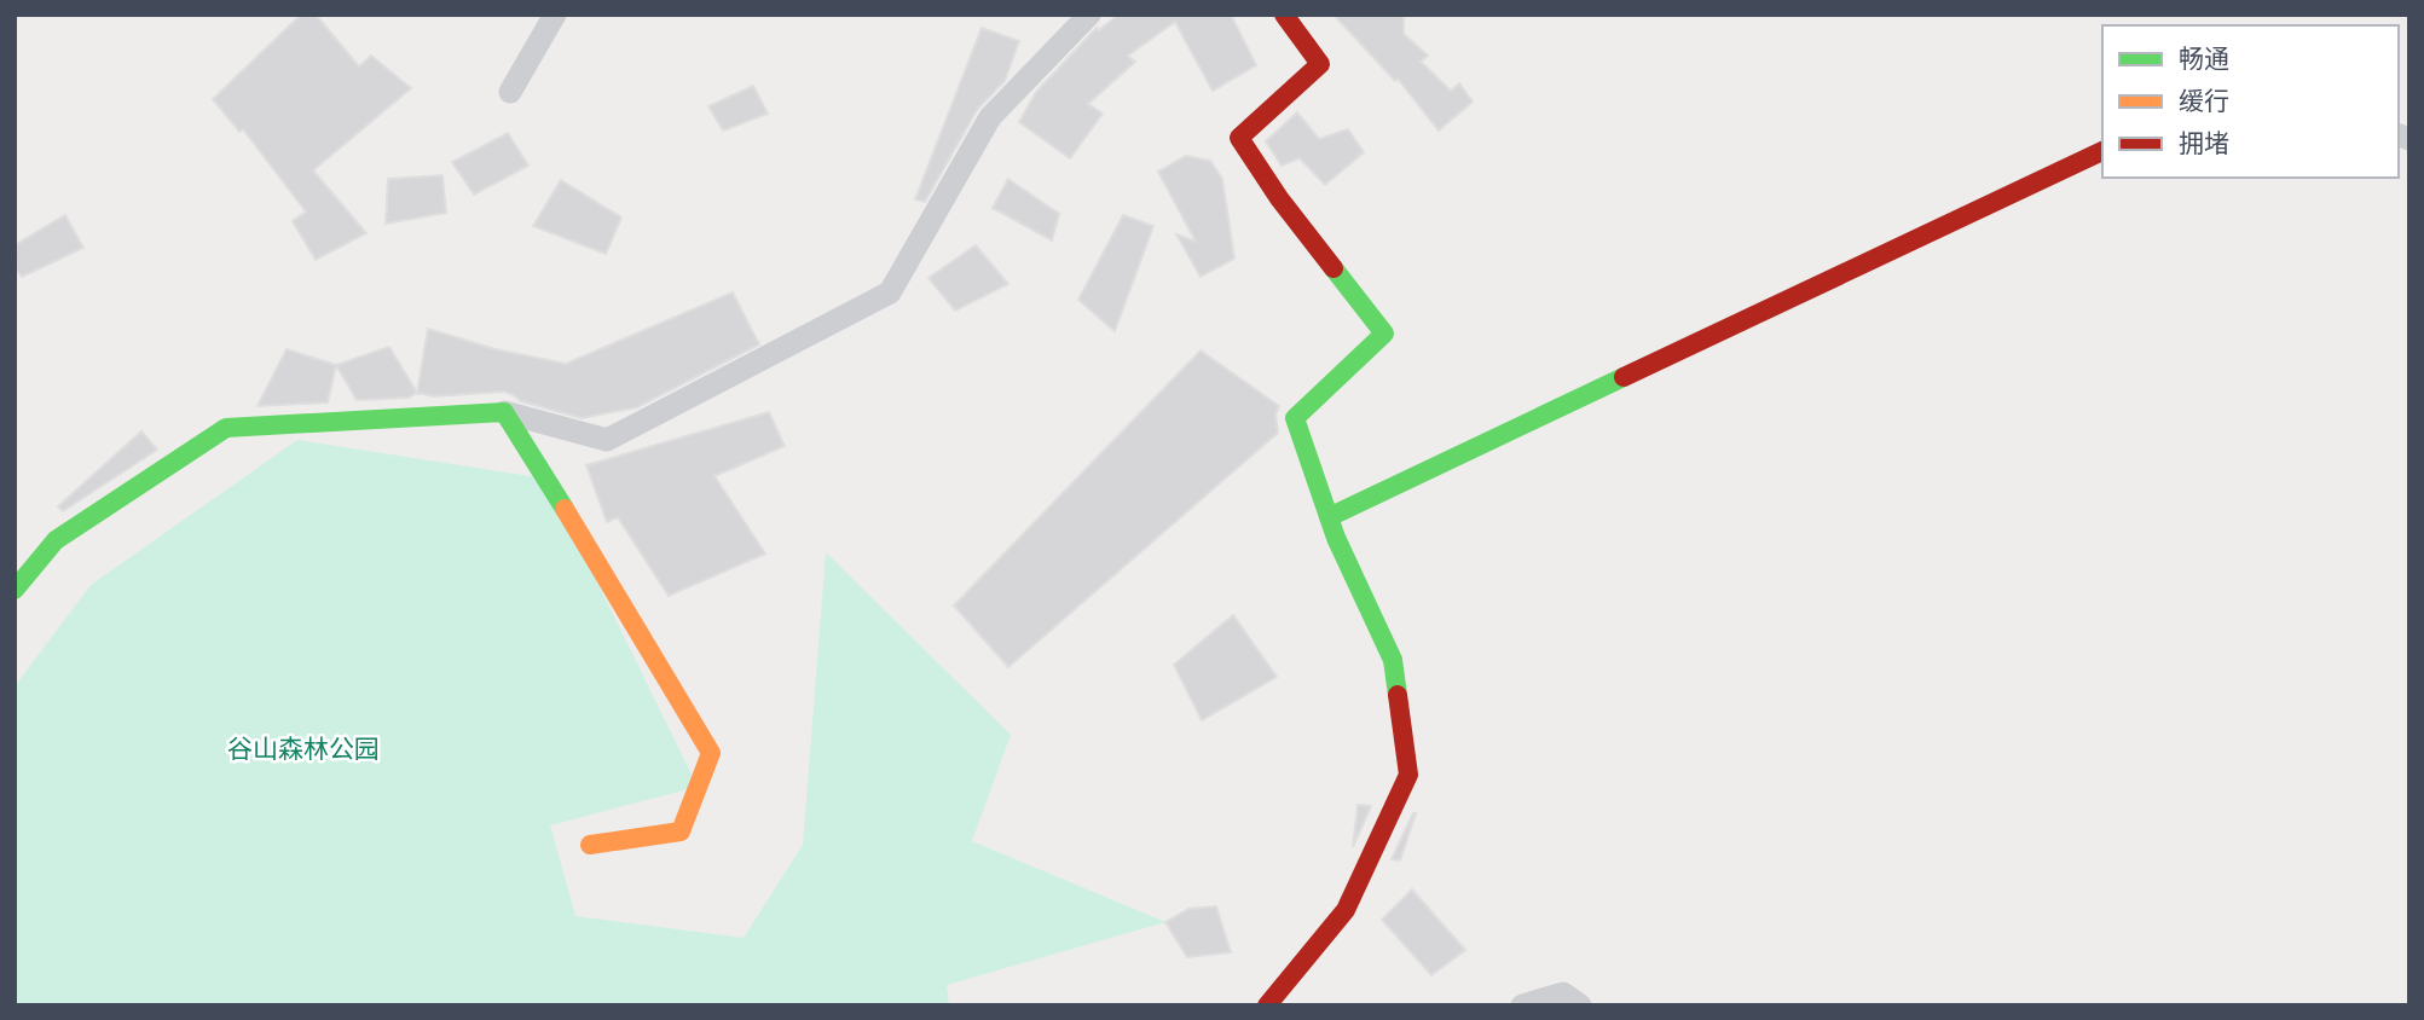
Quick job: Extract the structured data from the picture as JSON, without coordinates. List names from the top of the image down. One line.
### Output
{"parks":["谷山森林公园"],"legend":["畅通","缓行","拥堵"]}
